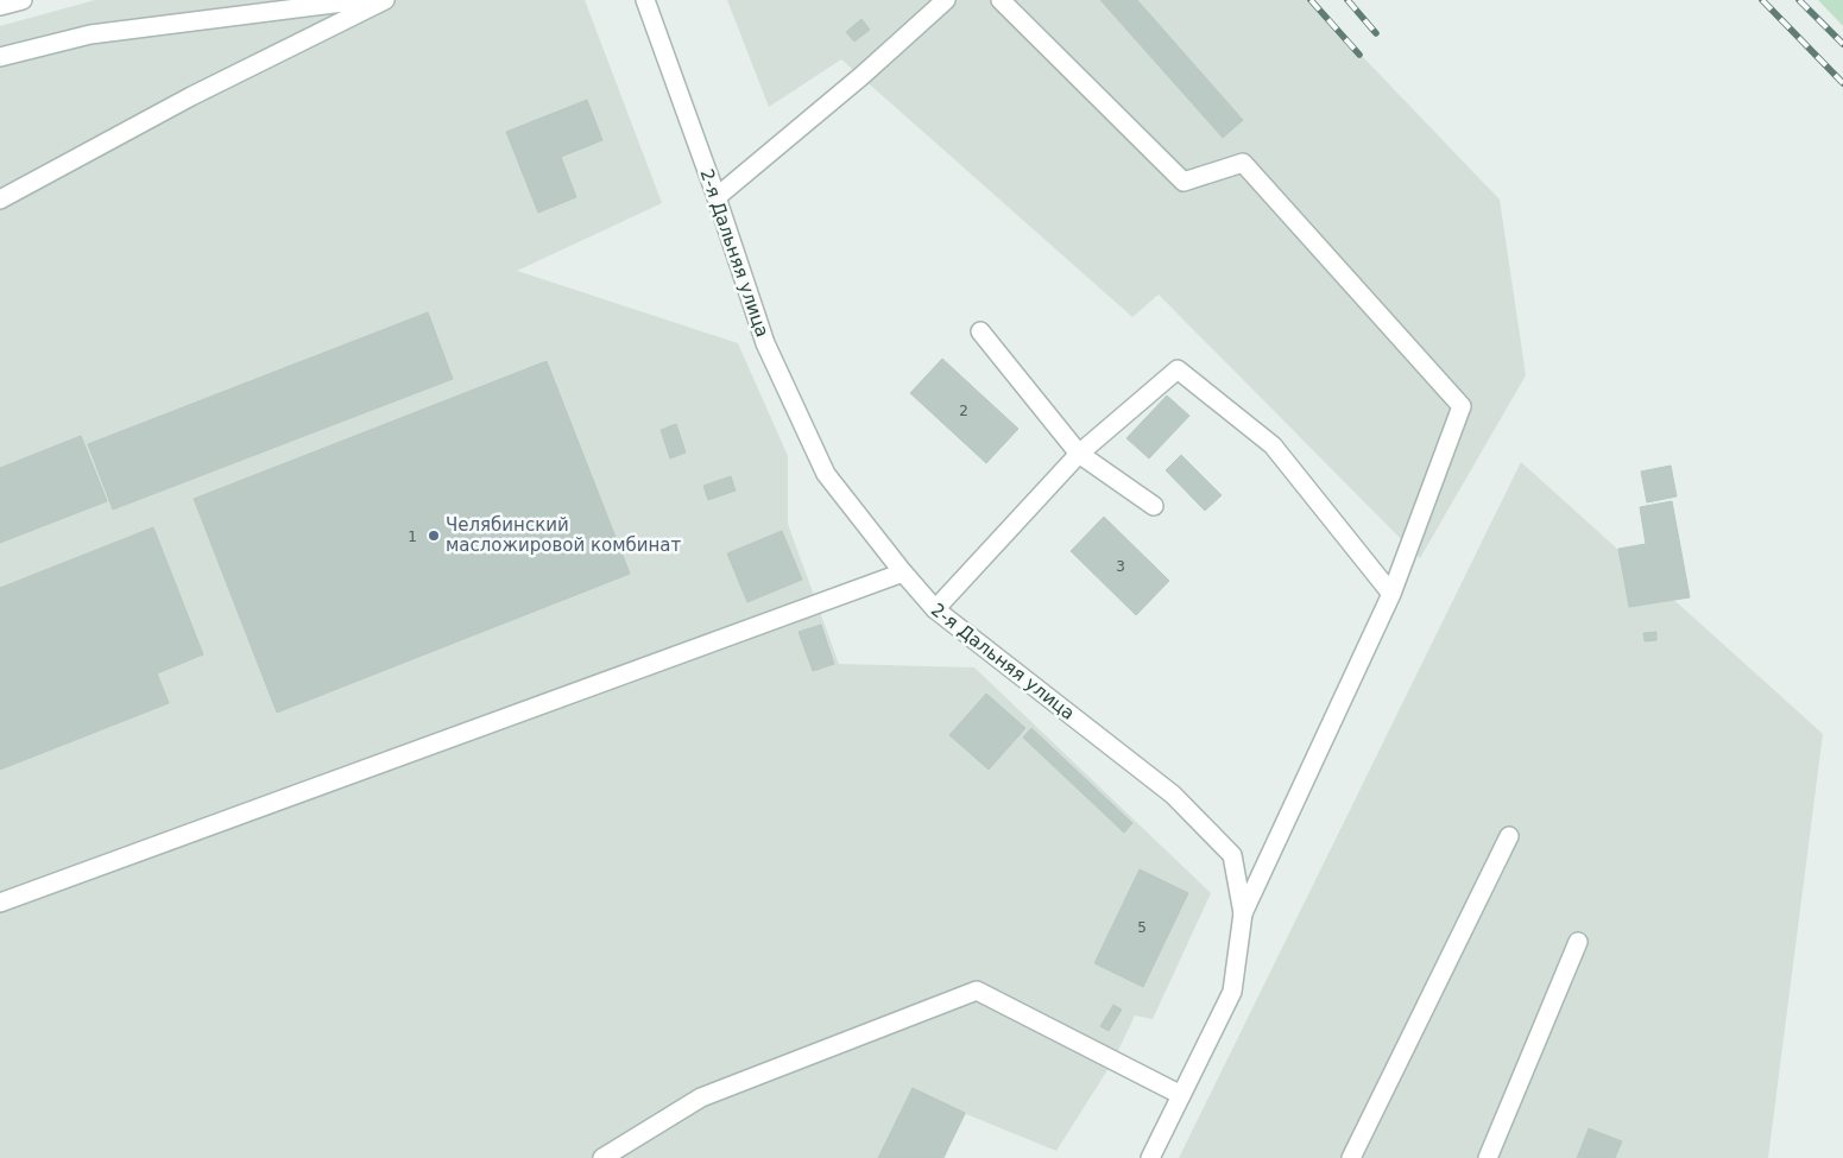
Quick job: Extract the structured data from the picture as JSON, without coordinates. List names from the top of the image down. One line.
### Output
{"streets":{"street":["2-я Дальняя улица"]},"places":["Челябинский масложировой комбинат"],"house_numbers":["2","1","3","5"]}
